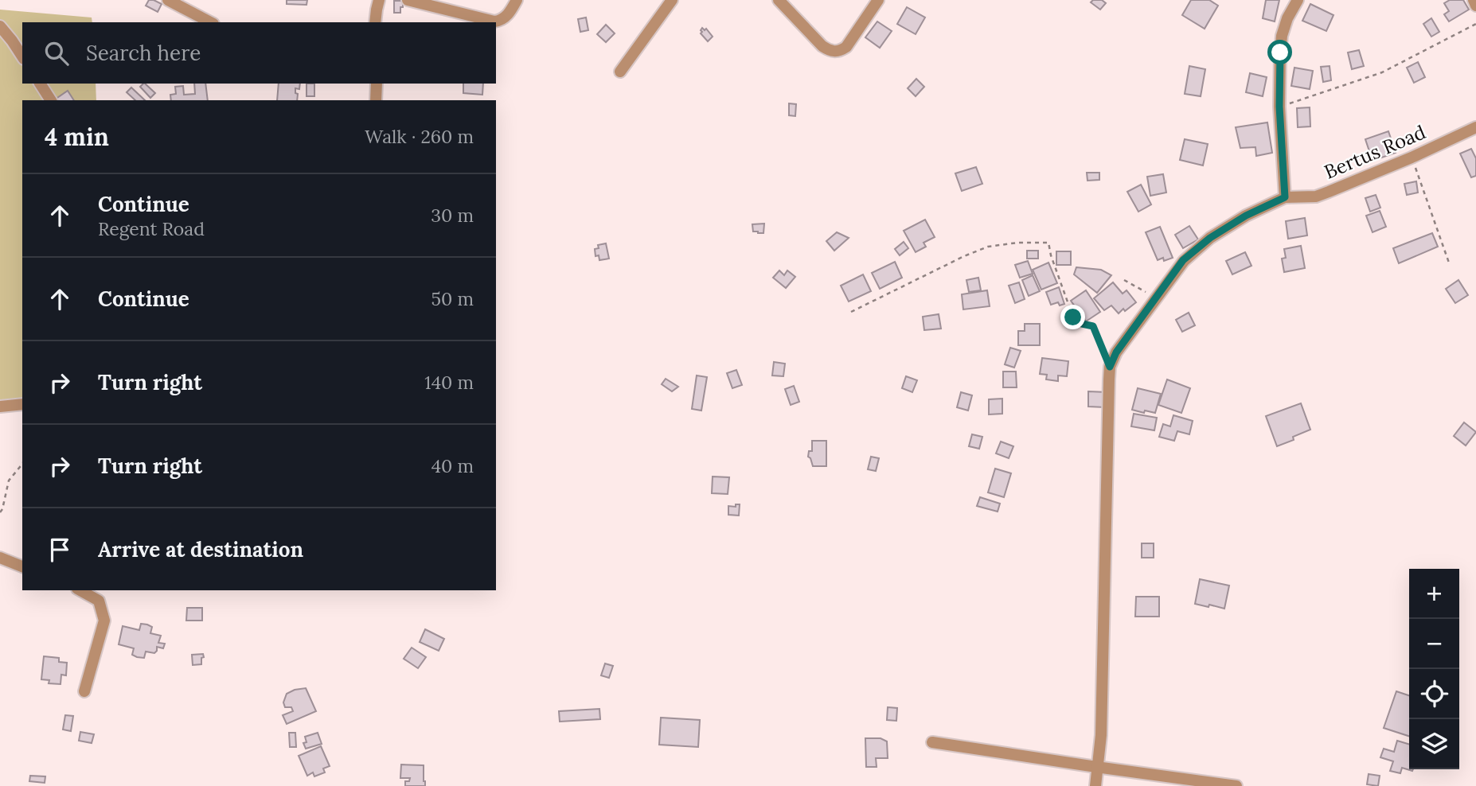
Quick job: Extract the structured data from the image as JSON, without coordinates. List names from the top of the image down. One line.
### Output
{"streets":{"street":["Bertus Road"]},"page":{"search":"Search here","heading":["4 min","Walk · 260 m"],"list":[["Continue","Regent Road","30 m"],["Continue","50 m"],["Turn right","140 m"],["Turn right","40 m"],"Arrive at destination"],"map_buttons":["+","−"]}}
